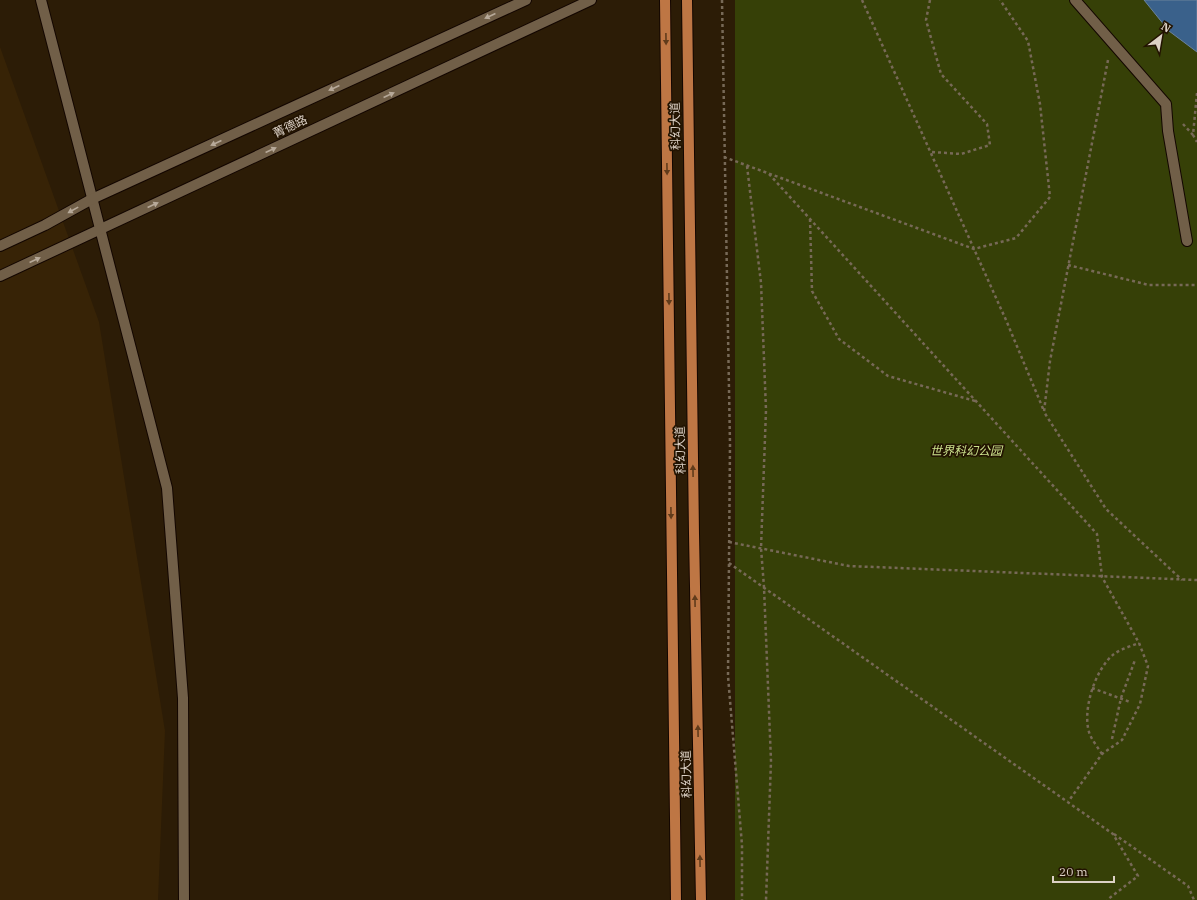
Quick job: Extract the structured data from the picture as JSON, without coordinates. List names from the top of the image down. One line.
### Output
{"streets":{"main road":["科幻大道"],"street":["菁德路"]},"parks":["世界科幻公园"],"scale_bar":"20 m","north":"top right"}
